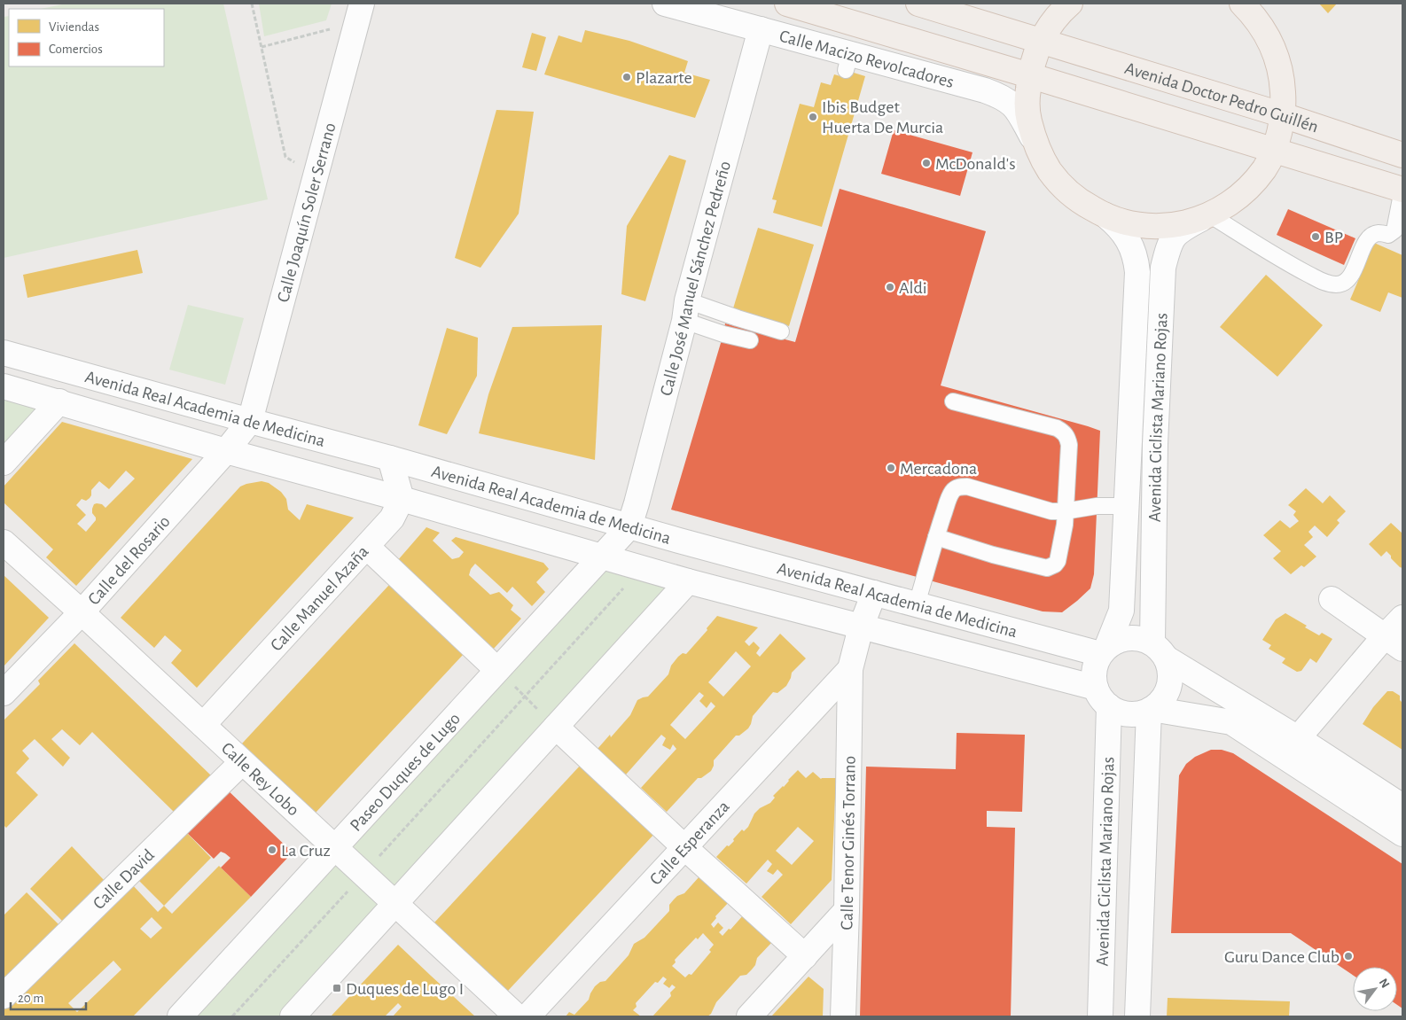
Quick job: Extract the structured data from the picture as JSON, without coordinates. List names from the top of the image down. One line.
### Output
{"streets":{"main road":["Avenida Doctor Pedro Guillén"],"street":["Calle Macizo Revolcadores","Calle Joaquín Soler Serrano","Calle José Manuel Sánchez Pedreño","Avenida Real Academia de Medicina","Avenida Ciclista Mariano Rojas","Calle del Rosario","Calle Manuel Azaña","Paseo Duques de Lugo","Calle Rey Lobo","Calle Esperanza","Calle Tenor Ginés Torrano","Calle David"]},"crossings":[["Calle Macizo Revolcadores","Calle José Manuel Sánchez Pedreño"],["Calle Joaquín Soler Serrano","Avenida Real Academia de Medicina"],["Calle Joaquín Soler Serrano","Calle del Rosario"],["Calle José Manuel Sánchez Pedreño","Avenida Real Academia de Medicina"],["Calle José Manuel Sánchez Pedreño","Paseo Duques de Lugo"],["Avenida Real Academia de Medicina","Avenida Ciclista Mariano Rojas"],["Avenida Real Academia de Medicina","Calle del Rosario"],["Avenida Real Academia de Medicina","Calle Manuel Azaña"],["Avenida Real Academia de Medicina","Paseo Duques de Lugo"],["Avenida Real Academia de Medicina","Calle Tenor Ginés Torrano"],["Calle del Rosario","Calle Rey Lobo"],["Calle Manuel Azaña","Calle Rey Lobo"],["Paseo Duques de Lugo","Calle Rey Lobo"],["Calle Rey Lobo","Calle David"],["Calle Esperanza","Calle Tenor Ginés Torrano"]],"places":{"other":["Plazarte","Ibis Budget Huerta De Murcia","McDonald's","BP","Aldi","Mercadona","La Cruz","Guru Dance Club"],"transit":["Duques de Lugo I"]},"legend":["Viviendas","Comercios"],"scale_bar":"20 m","north":"top right"}
